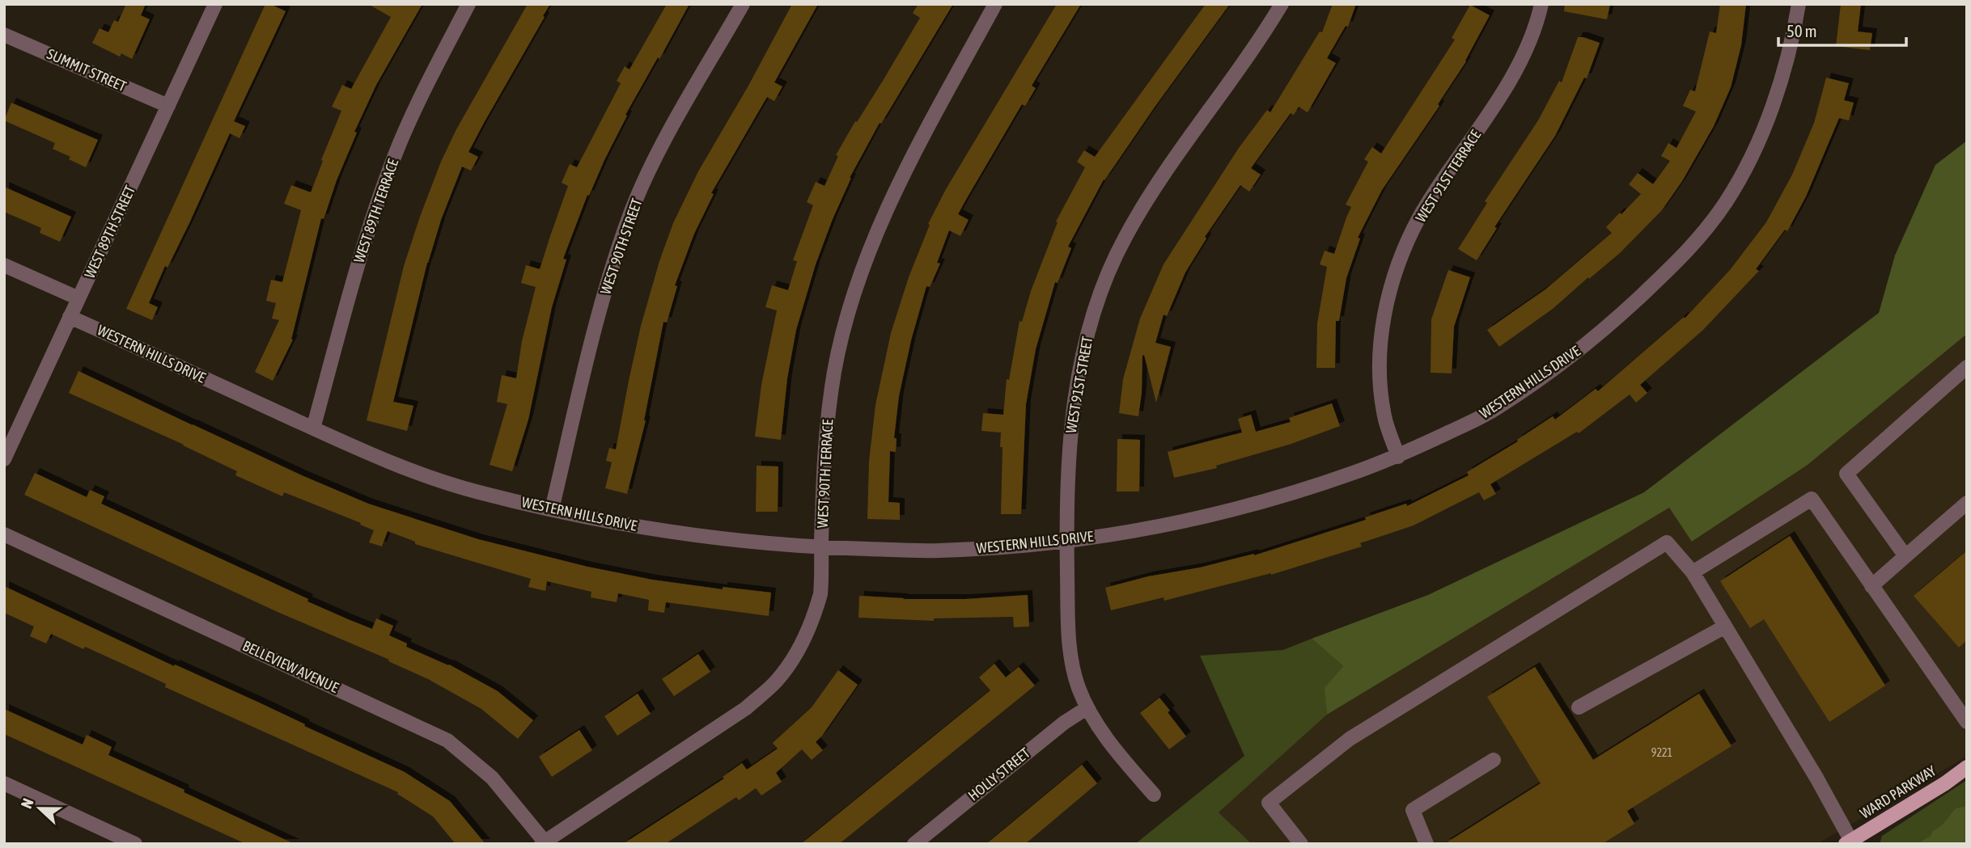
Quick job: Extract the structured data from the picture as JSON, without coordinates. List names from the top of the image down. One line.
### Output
{"streets":{"main road":["WARD PARKWAY"],"street":["SUMMIT STREET","WEST 91ST TERRACE","WEST 89TH TERRACE","WEST 89TH STREET","WEST 90TH STREET","WESTERN HILLS DRIVE","WEST 91ST STREET","WEST 90TH TERRACE","BELLEVIEW AVENUE","HOLLY STREET"]},"crossings":[["SUMMIT STREET","WEST 89TH STREET"],["WEST 91ST TERRACE","WESTERN HILLS DRIVE"],["WEST 89TH TERRACE","WESTERN HILLS DRIVE"],["WEST 89TH STREET","WESTERN HILLS DRIVE"],["WEST 90TH STREET","WESTERN HILLS DRIVE"],["WESTERN HILLS DRIVE","WEST 91ST STREET"],["WESTERN HILLS DRIVE","WEST 90TH TERRACE"],["WEST 91ST STREET","HOLLY STREET"],["WEST 90TH TERRACE","BELLEVIEW AVENUE"]],"house_numbers":["9221"],"scale_bar":"50 m","north":"left"}
